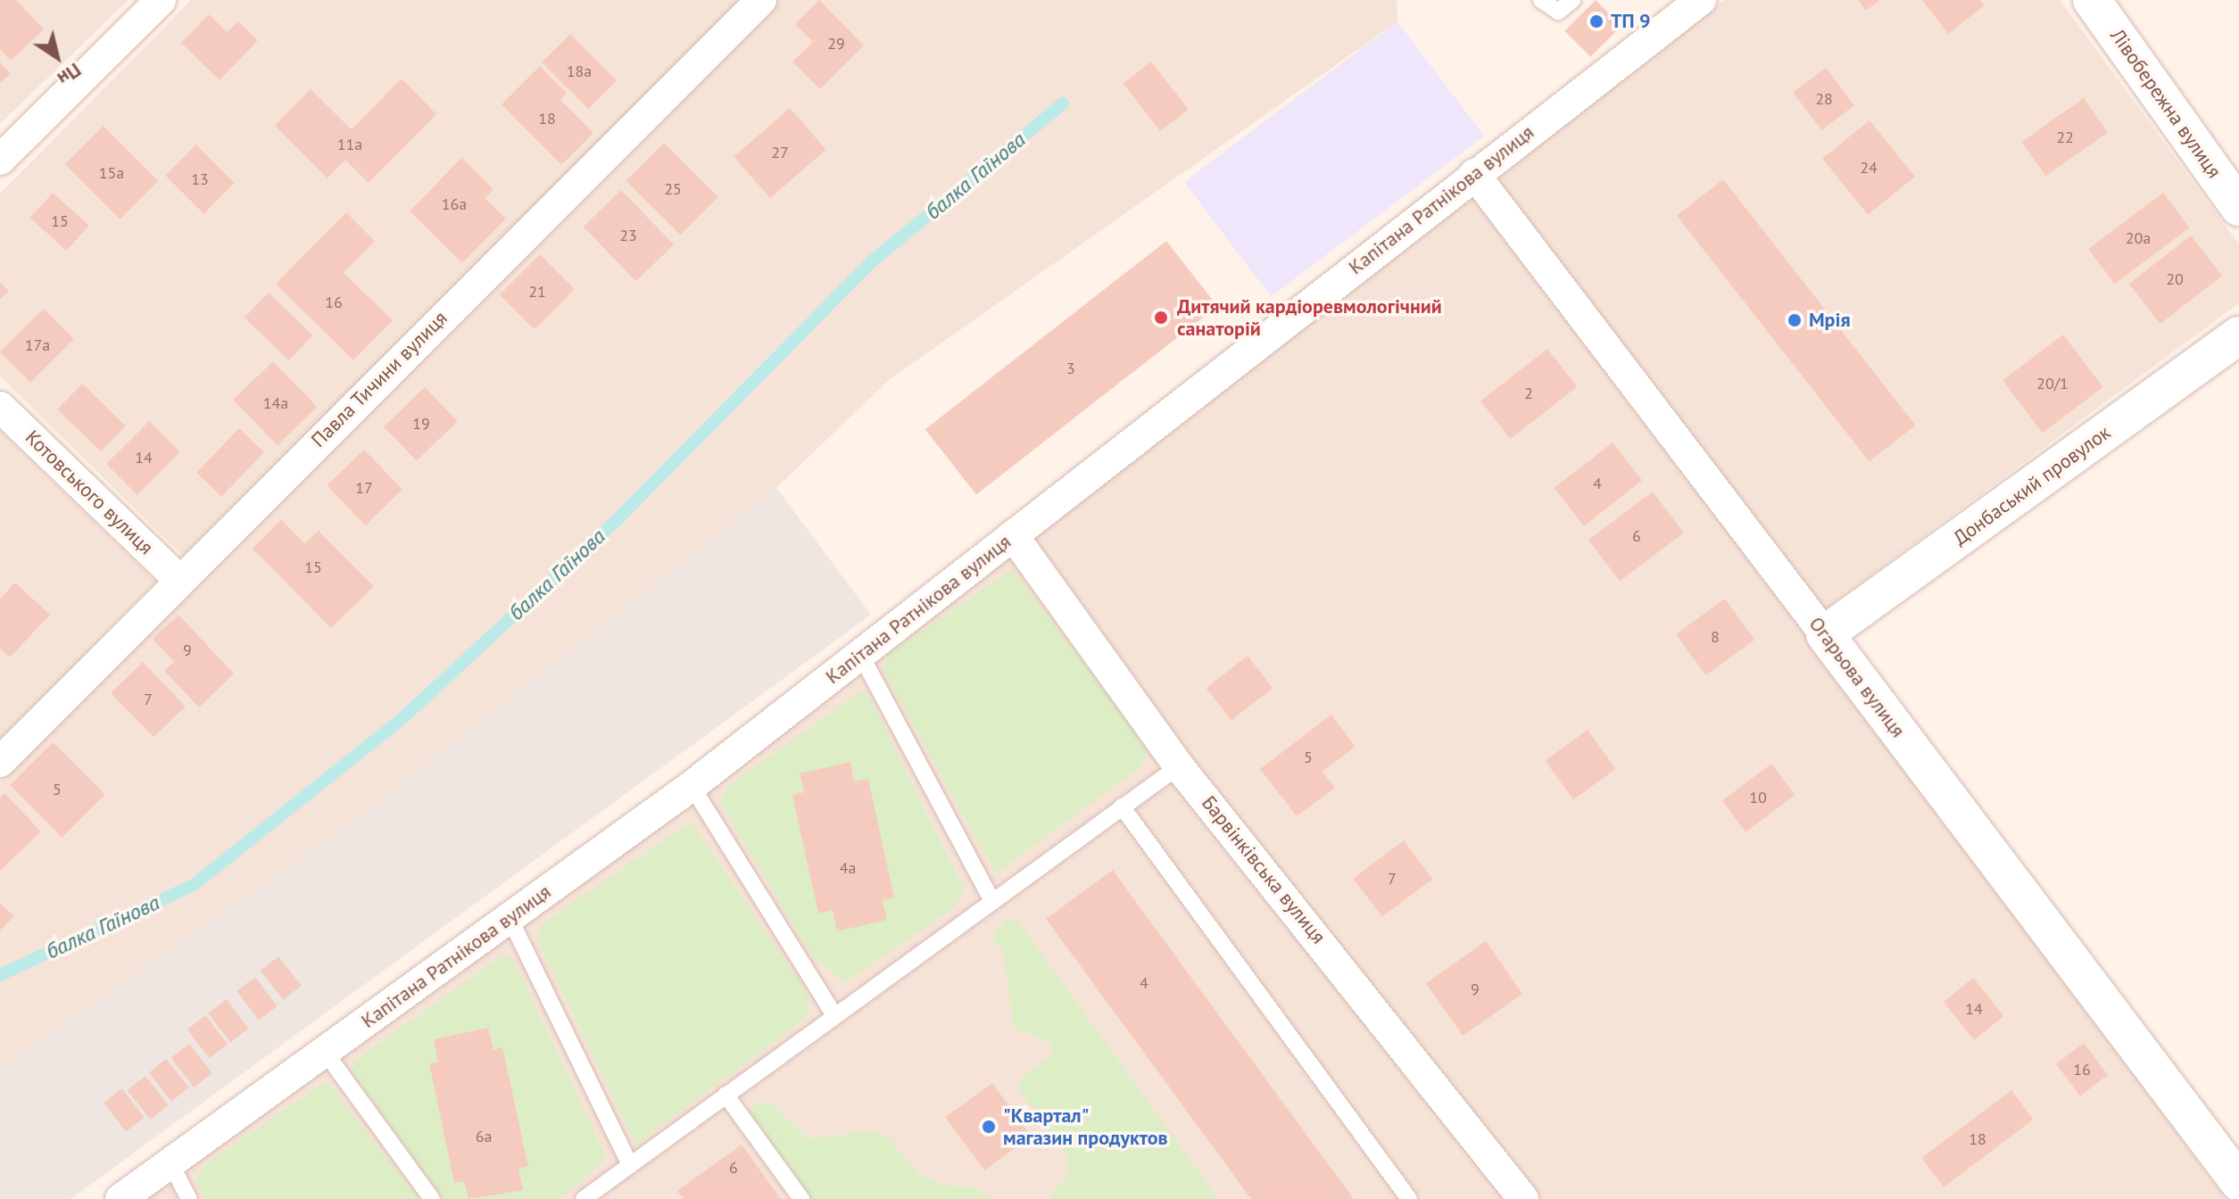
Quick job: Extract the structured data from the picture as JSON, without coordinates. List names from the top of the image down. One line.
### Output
{"streets":{"street":["Лівобережна вулиця","Капітана Ратнікова вулиця","Павла Тичини вулиця","Донбаський провулок","Котовського вулиця","Огарьова вулиця","Барвінківська вулиця"]},"crossings":[["Капітана Ратнікова вулиця","Огарьова вулиця"],["Капітана Ратнікова вулиця","Барвінківська вулиця"],["Павла Тичини вулиця","Котовського вулиця"],["Донбаський провулок","Огарьова вулиця"]],"water":["балка Гаїнова"],"places":["ТП 9","Дитячий кардіоревмологічний санаторій","Мрія","\"Квартал\" магазин продуктов"],"house_numbers":["29","18а","28","18","22","11а","27","24","15а","13","25","16а","15","23","20а","20","21","16","17а","3","20/1","2","14а","19","14","4","17","6","15","8","9","7","5","5","10","4а","7","4","9","14","16","6а","18","6"],"north":"bottom right"}
